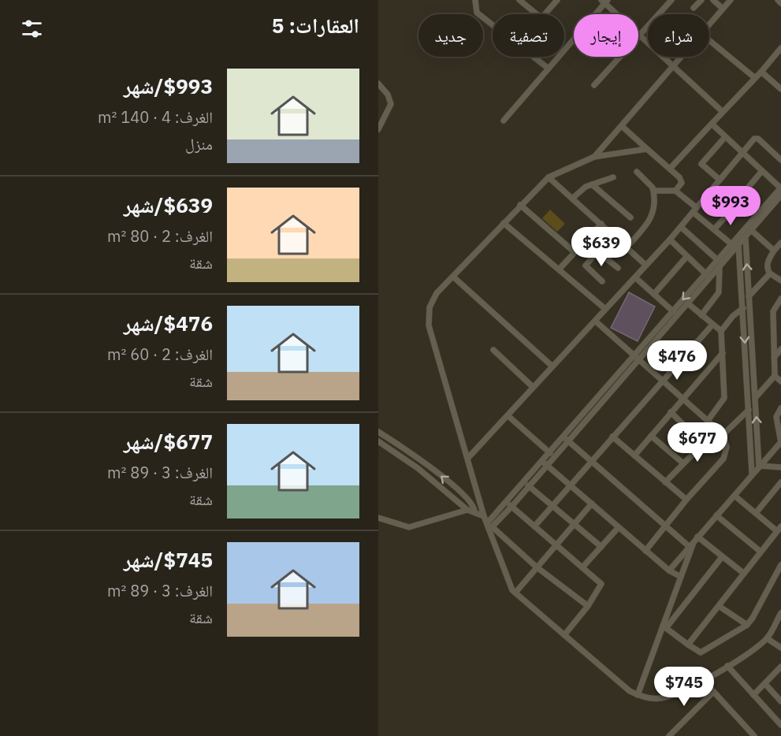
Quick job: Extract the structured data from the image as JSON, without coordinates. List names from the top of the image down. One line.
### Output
{"page":{"heading":"العقارات: 5","chip":["شراء","إيجار","تصفية","جديد"],"list":[{"name":"$993/شهر","note":"الغرف: 4 · 140 m² · منزل"},{"name":"$639/شهر","note":"الغرف: 2 · 80 m² · شقة"},{"name":"$476/شهر","note":"الغرف: 2 · 60 m² · شقة"},{"name":"$677/شهر","note":"الغرف: 3 · 89 m² · شقة"},{"name":"$745/شهر","note":"الغرف: 3 · 89 m² · شقة"}],"price":["$993","$639","$476","$677","$745"]}}
